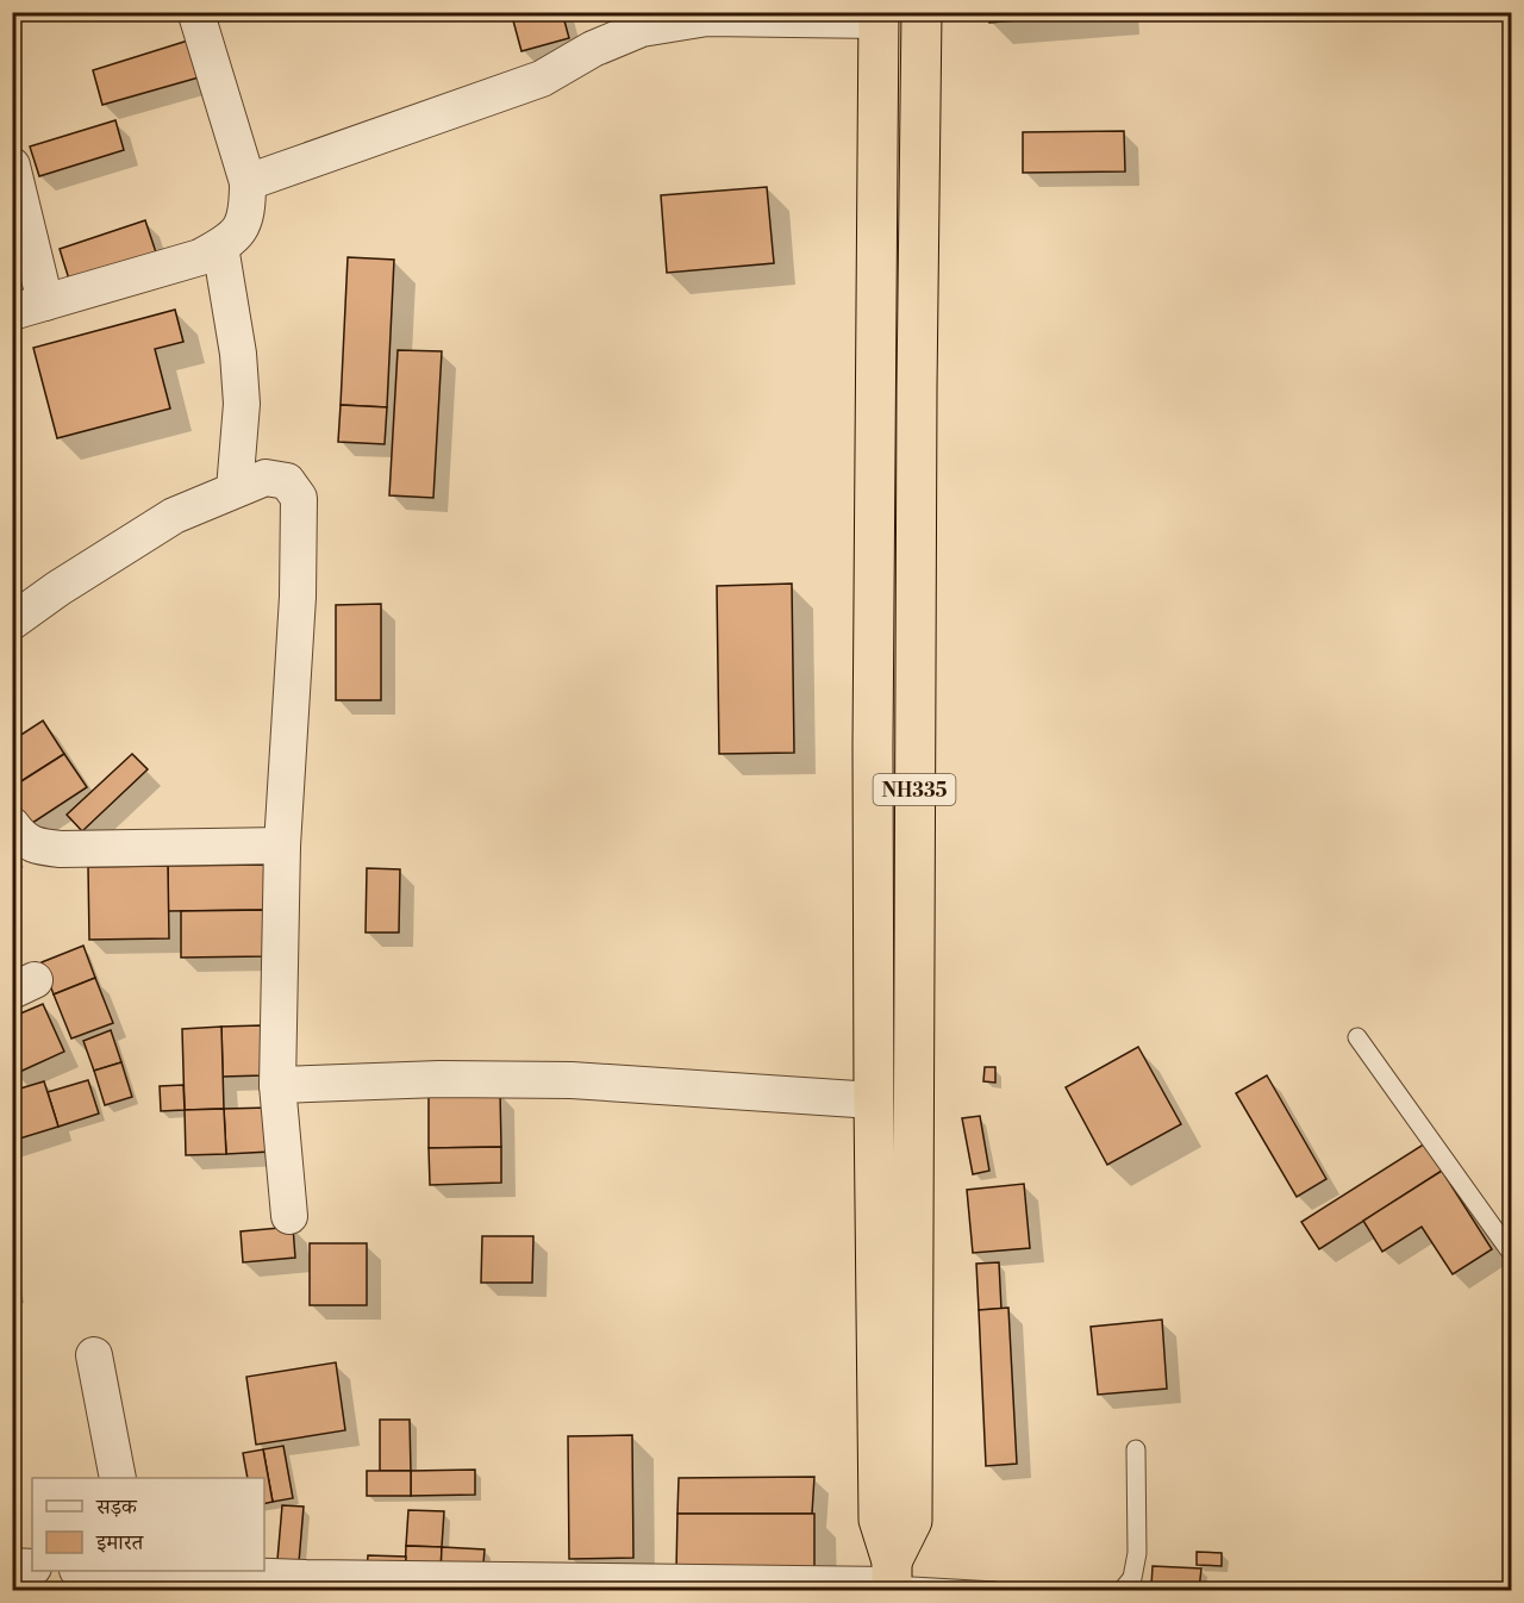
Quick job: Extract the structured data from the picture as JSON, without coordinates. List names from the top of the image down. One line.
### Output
{"streets":{"highway":["NH335"]},"legend":["सड़क","इमारत"]}
